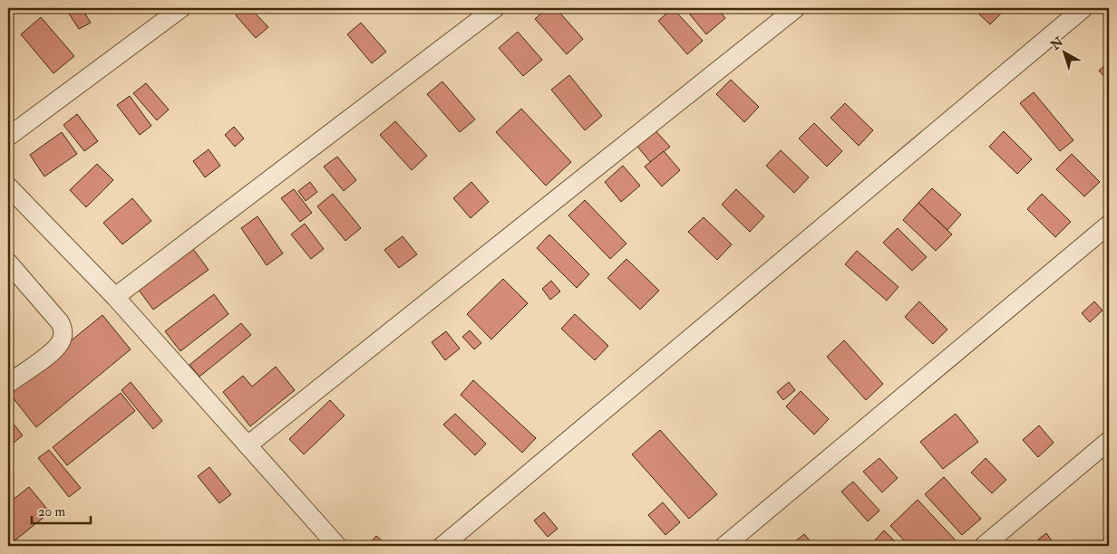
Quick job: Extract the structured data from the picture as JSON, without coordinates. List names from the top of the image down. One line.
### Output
{"scale_bar":"20 m","north":"top left"}
